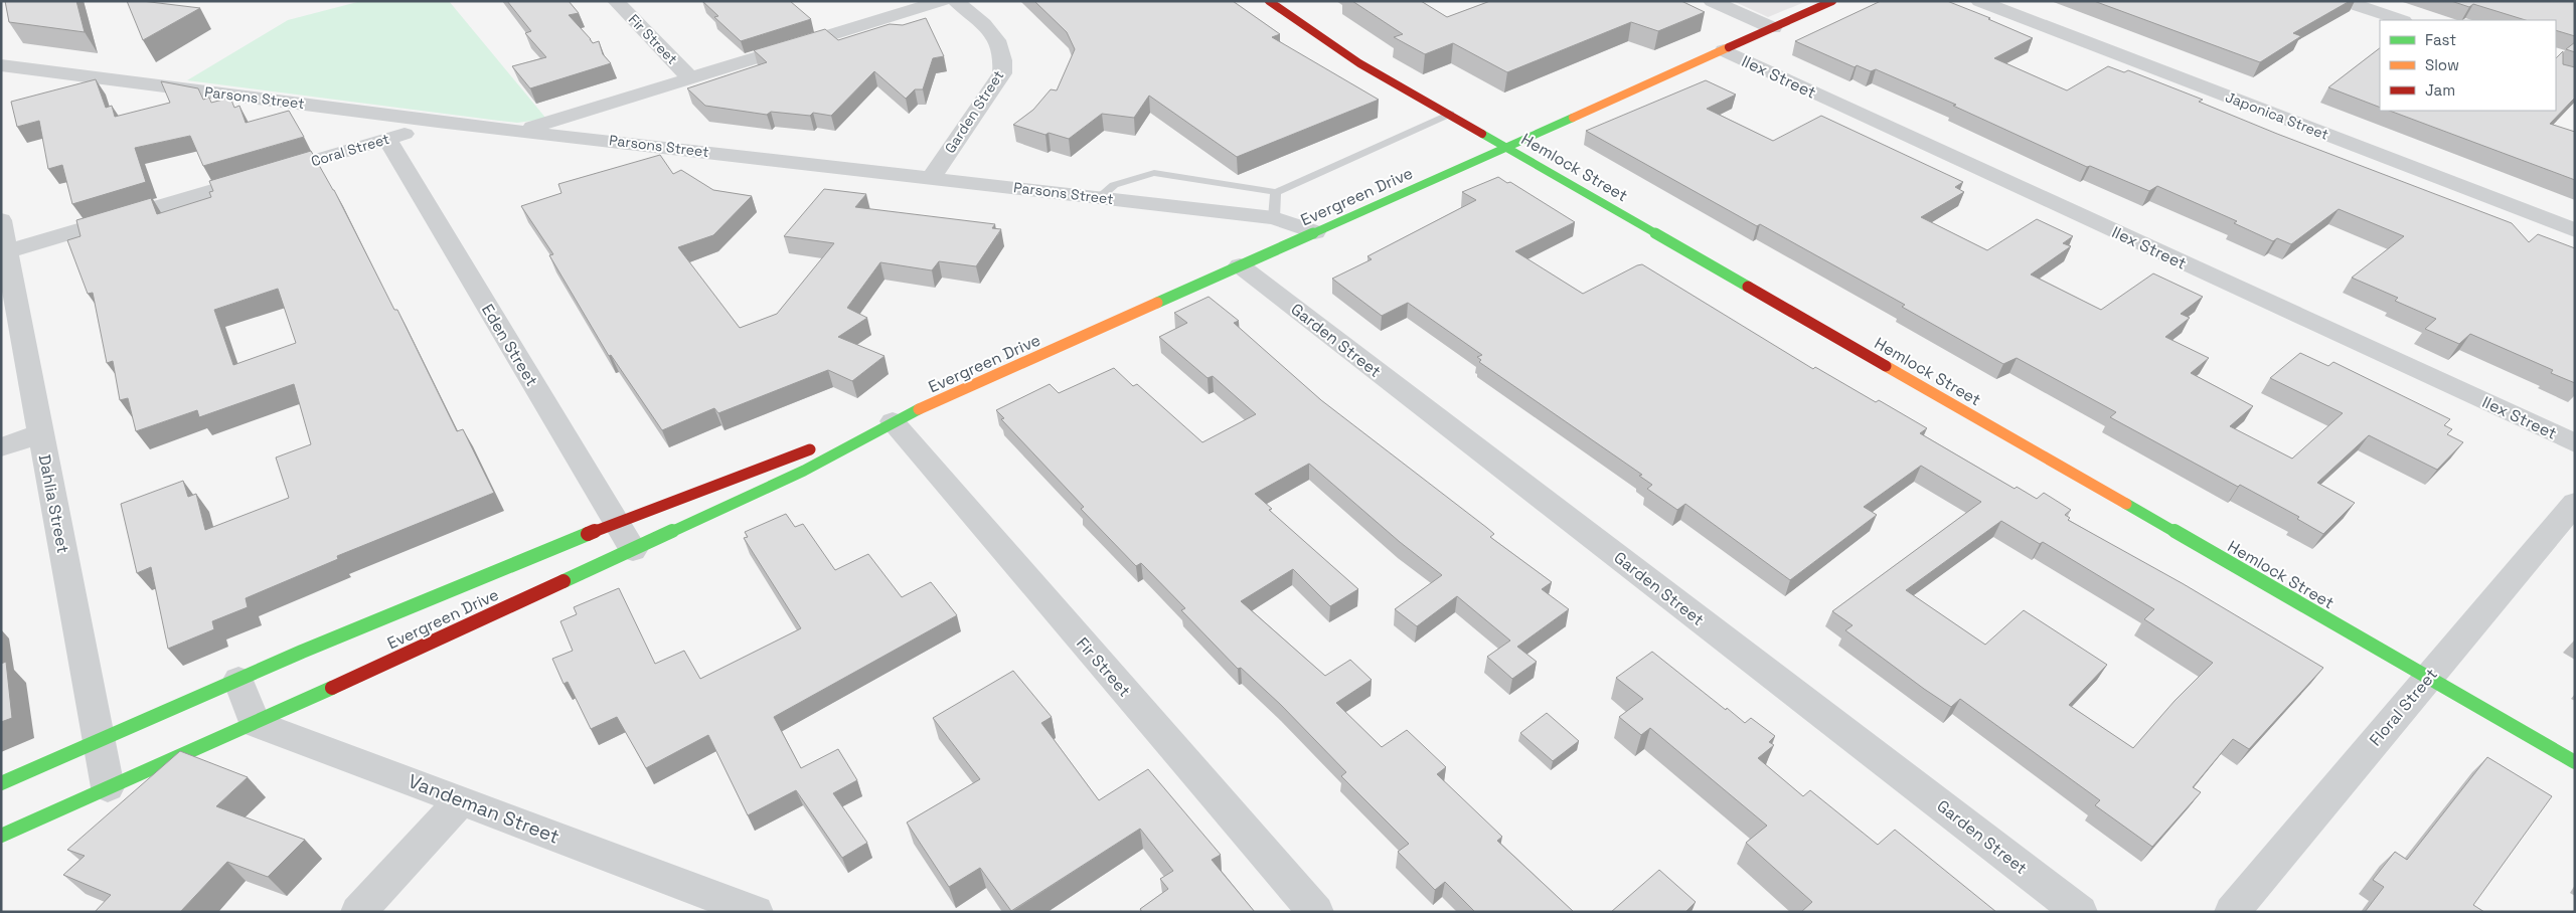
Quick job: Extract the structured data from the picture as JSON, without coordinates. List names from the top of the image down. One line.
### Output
{"streets":{"street":["Fir Street","Ilex Street","Parsons Street","Garden Street","Japonica Street","Coral Street","Hemlock Street","Evergreen Drive","Eden Street","Dahlia Street","Floral Street","Vandeman Street"]},"crossings":[["Fir Street","Evergreen Drive"],["Ilex Street","Evergreen Drive"],["Parsons Street","Garden Street"],["Parsons Street","Coral Street"],["Parsons Street","Evergreen Drive"],["Garden Street","Evergreen Drive"],["Coral Street","Eden Street"],["Coral Street","Dahlia Street"],["Hemlock Street","Evergreen Drive"],["Hemlock Street","Floral Street"],["Evergreen Drive","Eden Street"],["Evergreen Drive","Dahlia Street"],["Evergreen Drive","Vandeman Street"]],"legend":["Fast","Slow","Jam"]}
